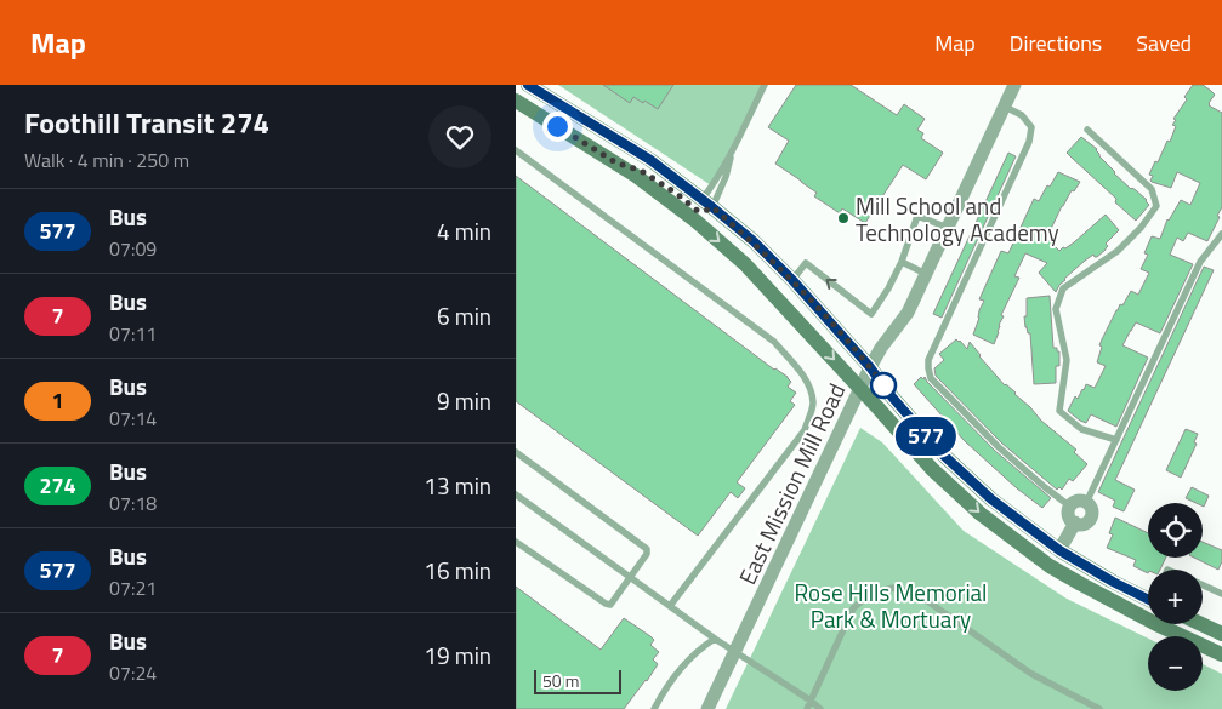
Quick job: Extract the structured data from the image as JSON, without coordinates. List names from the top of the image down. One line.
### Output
{"streets":{"street":["East Mission Mill Road"]},"parks":["Rose Hills Memorial Park & Mortuary"],"places":["Mill School and Technology Academy"],"lines":["bus line 577"],"scale_bar":"50 m","page":{"header":"Map","nav":["Map","Directions","Saved"],"heading":["Foothill Transit 274","Walk · 4 min · 250 m"],"on_map":"577","list":[{"mark":"577","name":"Bus","note":"07:09","value":"4 min"},{"mark":"7","name":"Bus","note":"07:11","value":"6 min"},{"mark":"1","name":"Bus","note":"07:14","value":"9 min"},{"mark":"274","name":"Bus","note":"07:18","value":"13 min"},{"mark":"577","name":"Bus","note":"07:21","value":"16 min"},{"mark":"7","name":"Bus","note":"07:24","value":"19 min"}],"map_buttons":["+","−"],"scale":"50 m"}}
